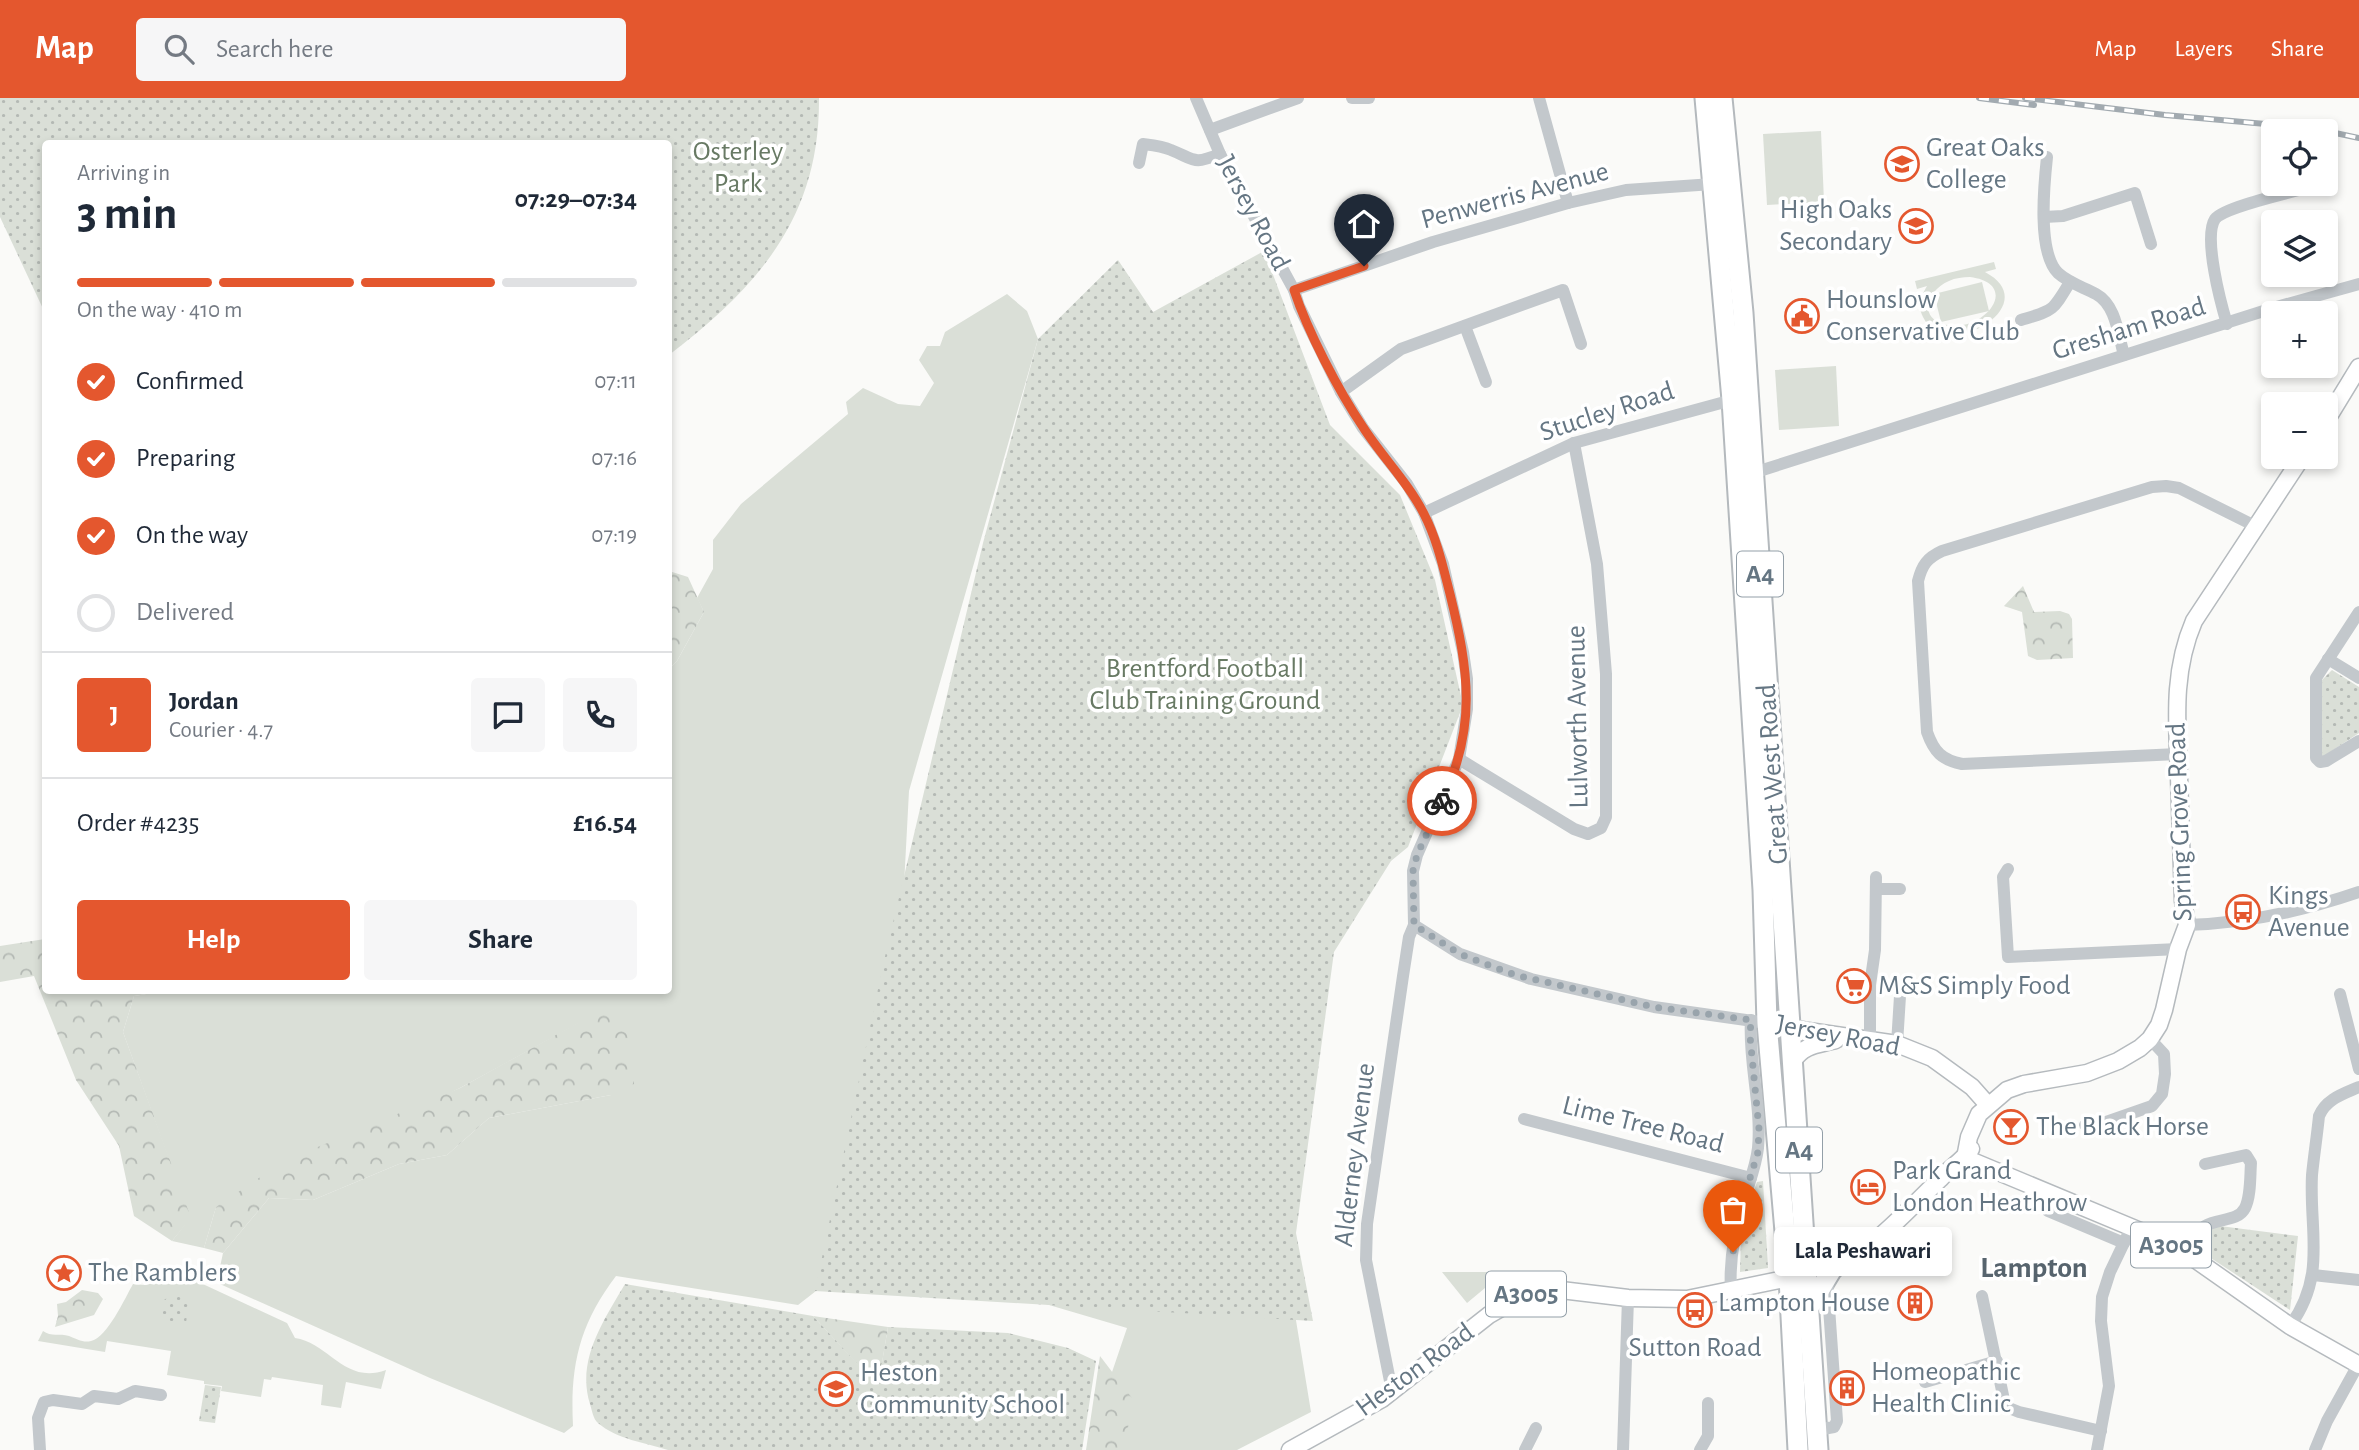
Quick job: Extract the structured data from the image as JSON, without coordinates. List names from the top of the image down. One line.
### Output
{"streets":{"highway":["A4","Great West Road"],"main road":["Jersey Road","Spring Grove Road","A3005","Heston Road"],"street":["Penwerris Avenue","Gresham Road","Stucley Road","Lulworth Avenue","Lime Tree Road","Alderney Avenue"]},"crossings":[["Penwerris Avenue","Jersey Road"],["Penwerris Avenue","Great West Road"],["Jersey Road","Stucley Road"],["Jersey Road","Lulworth Avenue"],["Jersey Road","Great West Road"],["Jersey Road","Alderney Avenue"],["Jersey Road","A3005"],["Gresham Road","Great West Road"],["Stucley Road","Lulworth Avenue"],["Stucley Road","Great West Road"],["Great West Road","A3005"],["Great West Road","Heston Road"],["Alderney Avenue","Heston Road"],["A3005","Heston Road"]],"districts":["Lampton"],"parks":["Osterley Park","Brentford Football Club Training Ground"],"places":{"school or university":["Great Oaks College","High Oaks Secondary","Heston Community School"],"public building":["Hounslow Conservative Club"],"bus stop":["Kings Avenue","Sutton Road"],"supermarket":["M&S Simply Food"],"bar":["The Black Horse"],"hotel":["Park Grand London Heathrow"],"other":["Lala Peshawari"],"place":["The Ramblers"],"building":["Lampton House","Homeopathic Health Clinic"]},"page":{"header":"Map","search":"Search here","nav":["Map","Layers","Share"],"map_buttons":["+","−"],"heading":["3 min","Arriving in","07:29–07:34"],"panel":["Jordan","Courier · 4.7","Order #4235","£16.54"],"bar":"On the way · 410 m","list":[["Confirmed","07:11"],["Preparing","07:16"],["On the way","07:19"],"Delivered"],"round":"J","buttons":["Help","Share"],"bubble":"Lala Peshawari"}}
